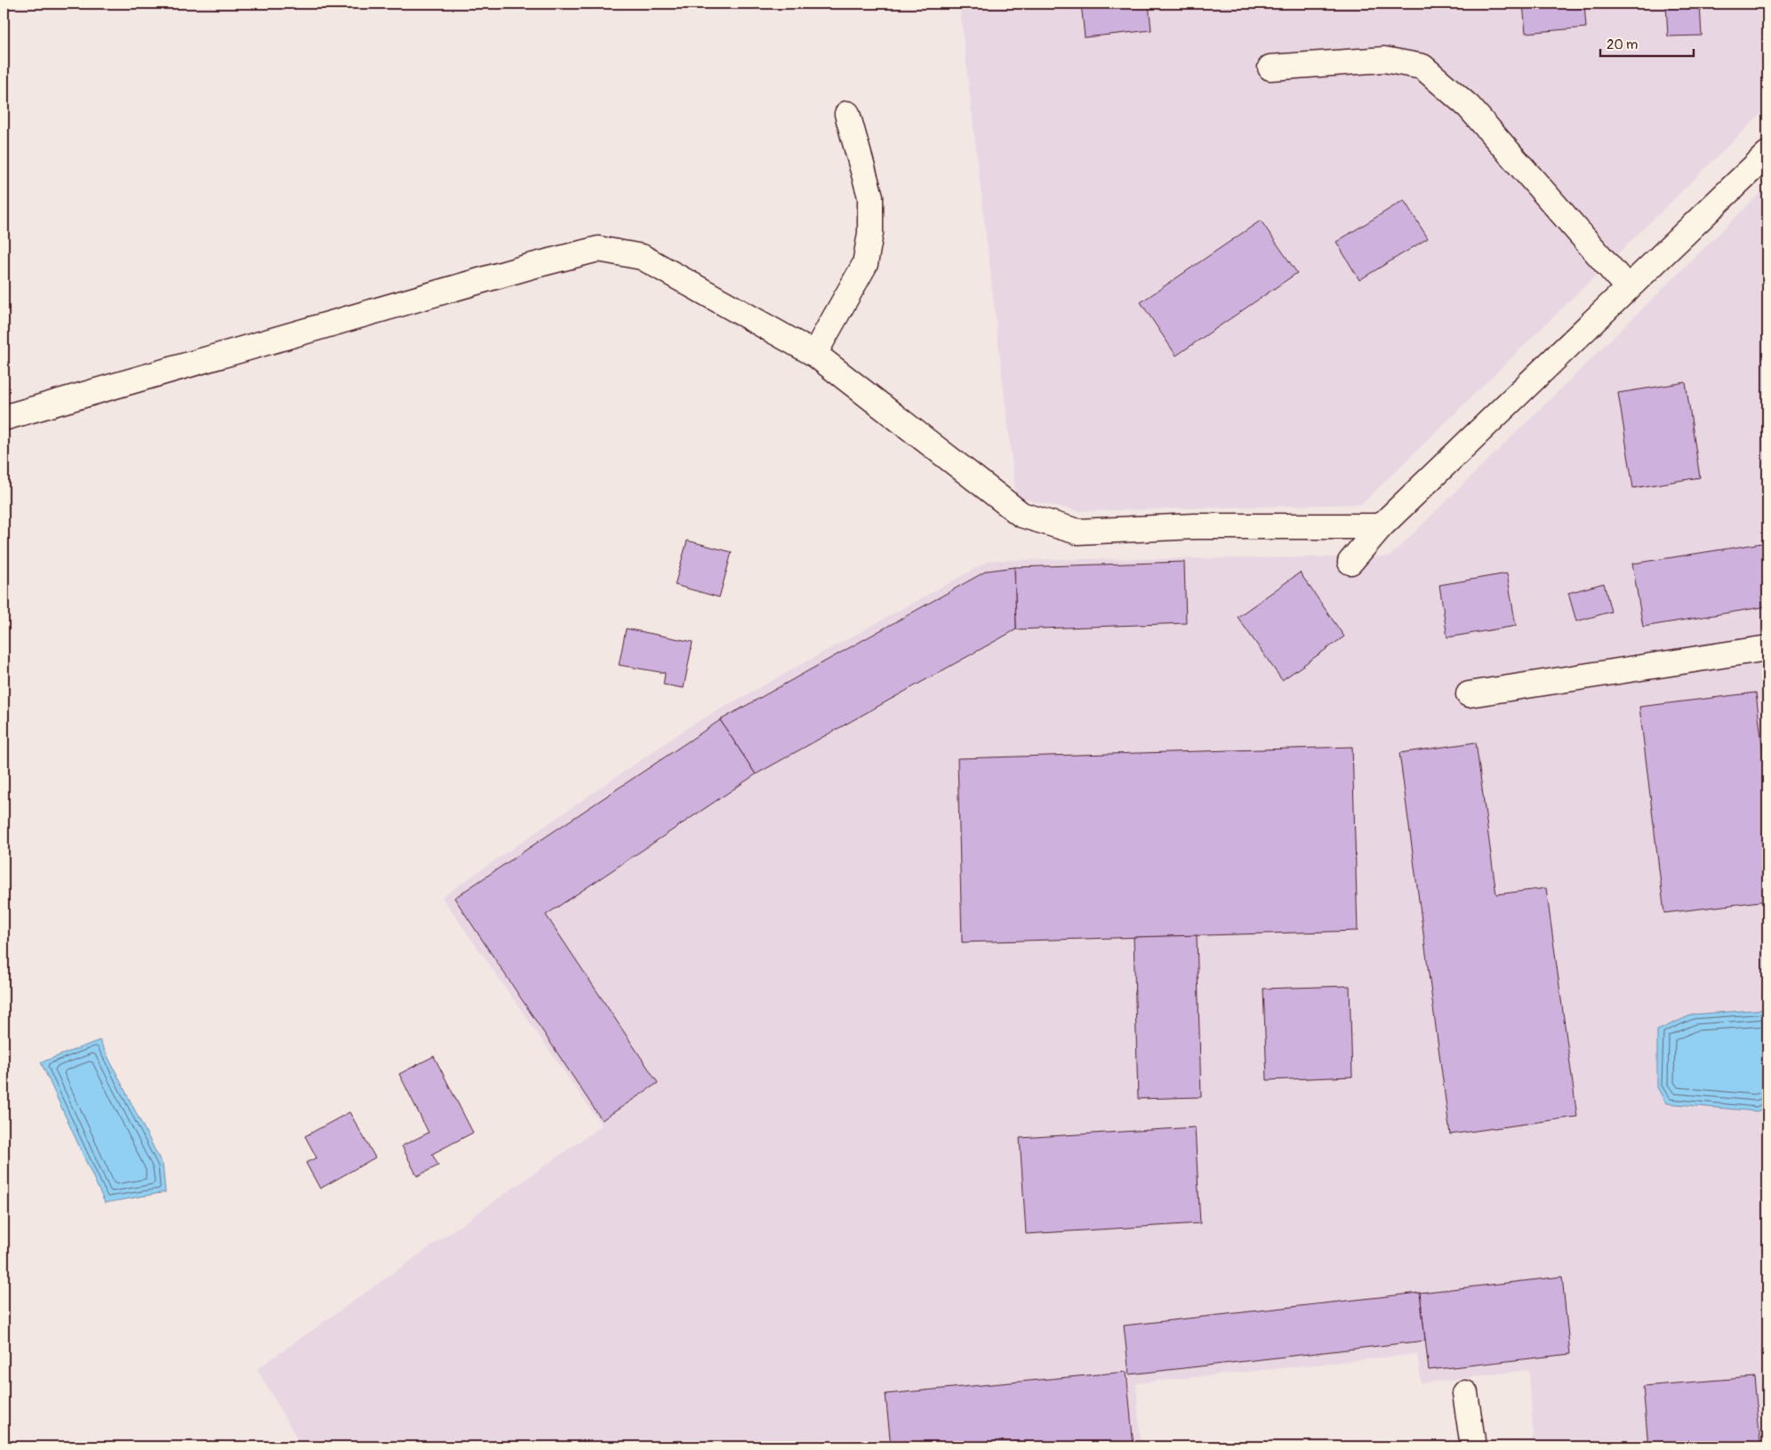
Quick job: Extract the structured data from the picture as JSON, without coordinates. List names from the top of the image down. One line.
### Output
{"scale_bar":"20 m"}
